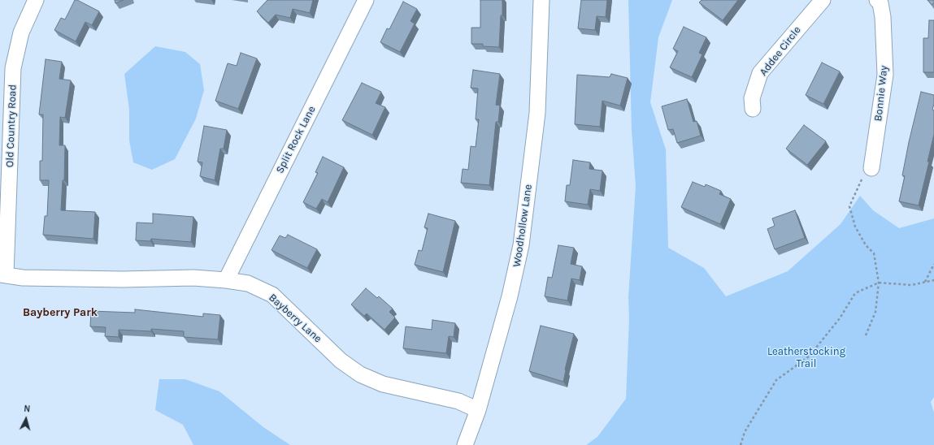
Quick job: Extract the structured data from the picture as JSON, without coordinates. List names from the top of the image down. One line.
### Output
{"streets":{"street":["Addee Circle","Bonnie Way","Old Country Road","Split Rock Lane","Woodhollow Lane","Bayberry Lane"]},"crossings":[["Old Country Road","Bayberry Lane"],["Split Rock Lane","Bayberry Lane"],["Woodhollow Lane","Bayberry Lane"]],"districts":["Bayberry Park"],"parks":["Leatherstocking Trail"],"north":"top"}
